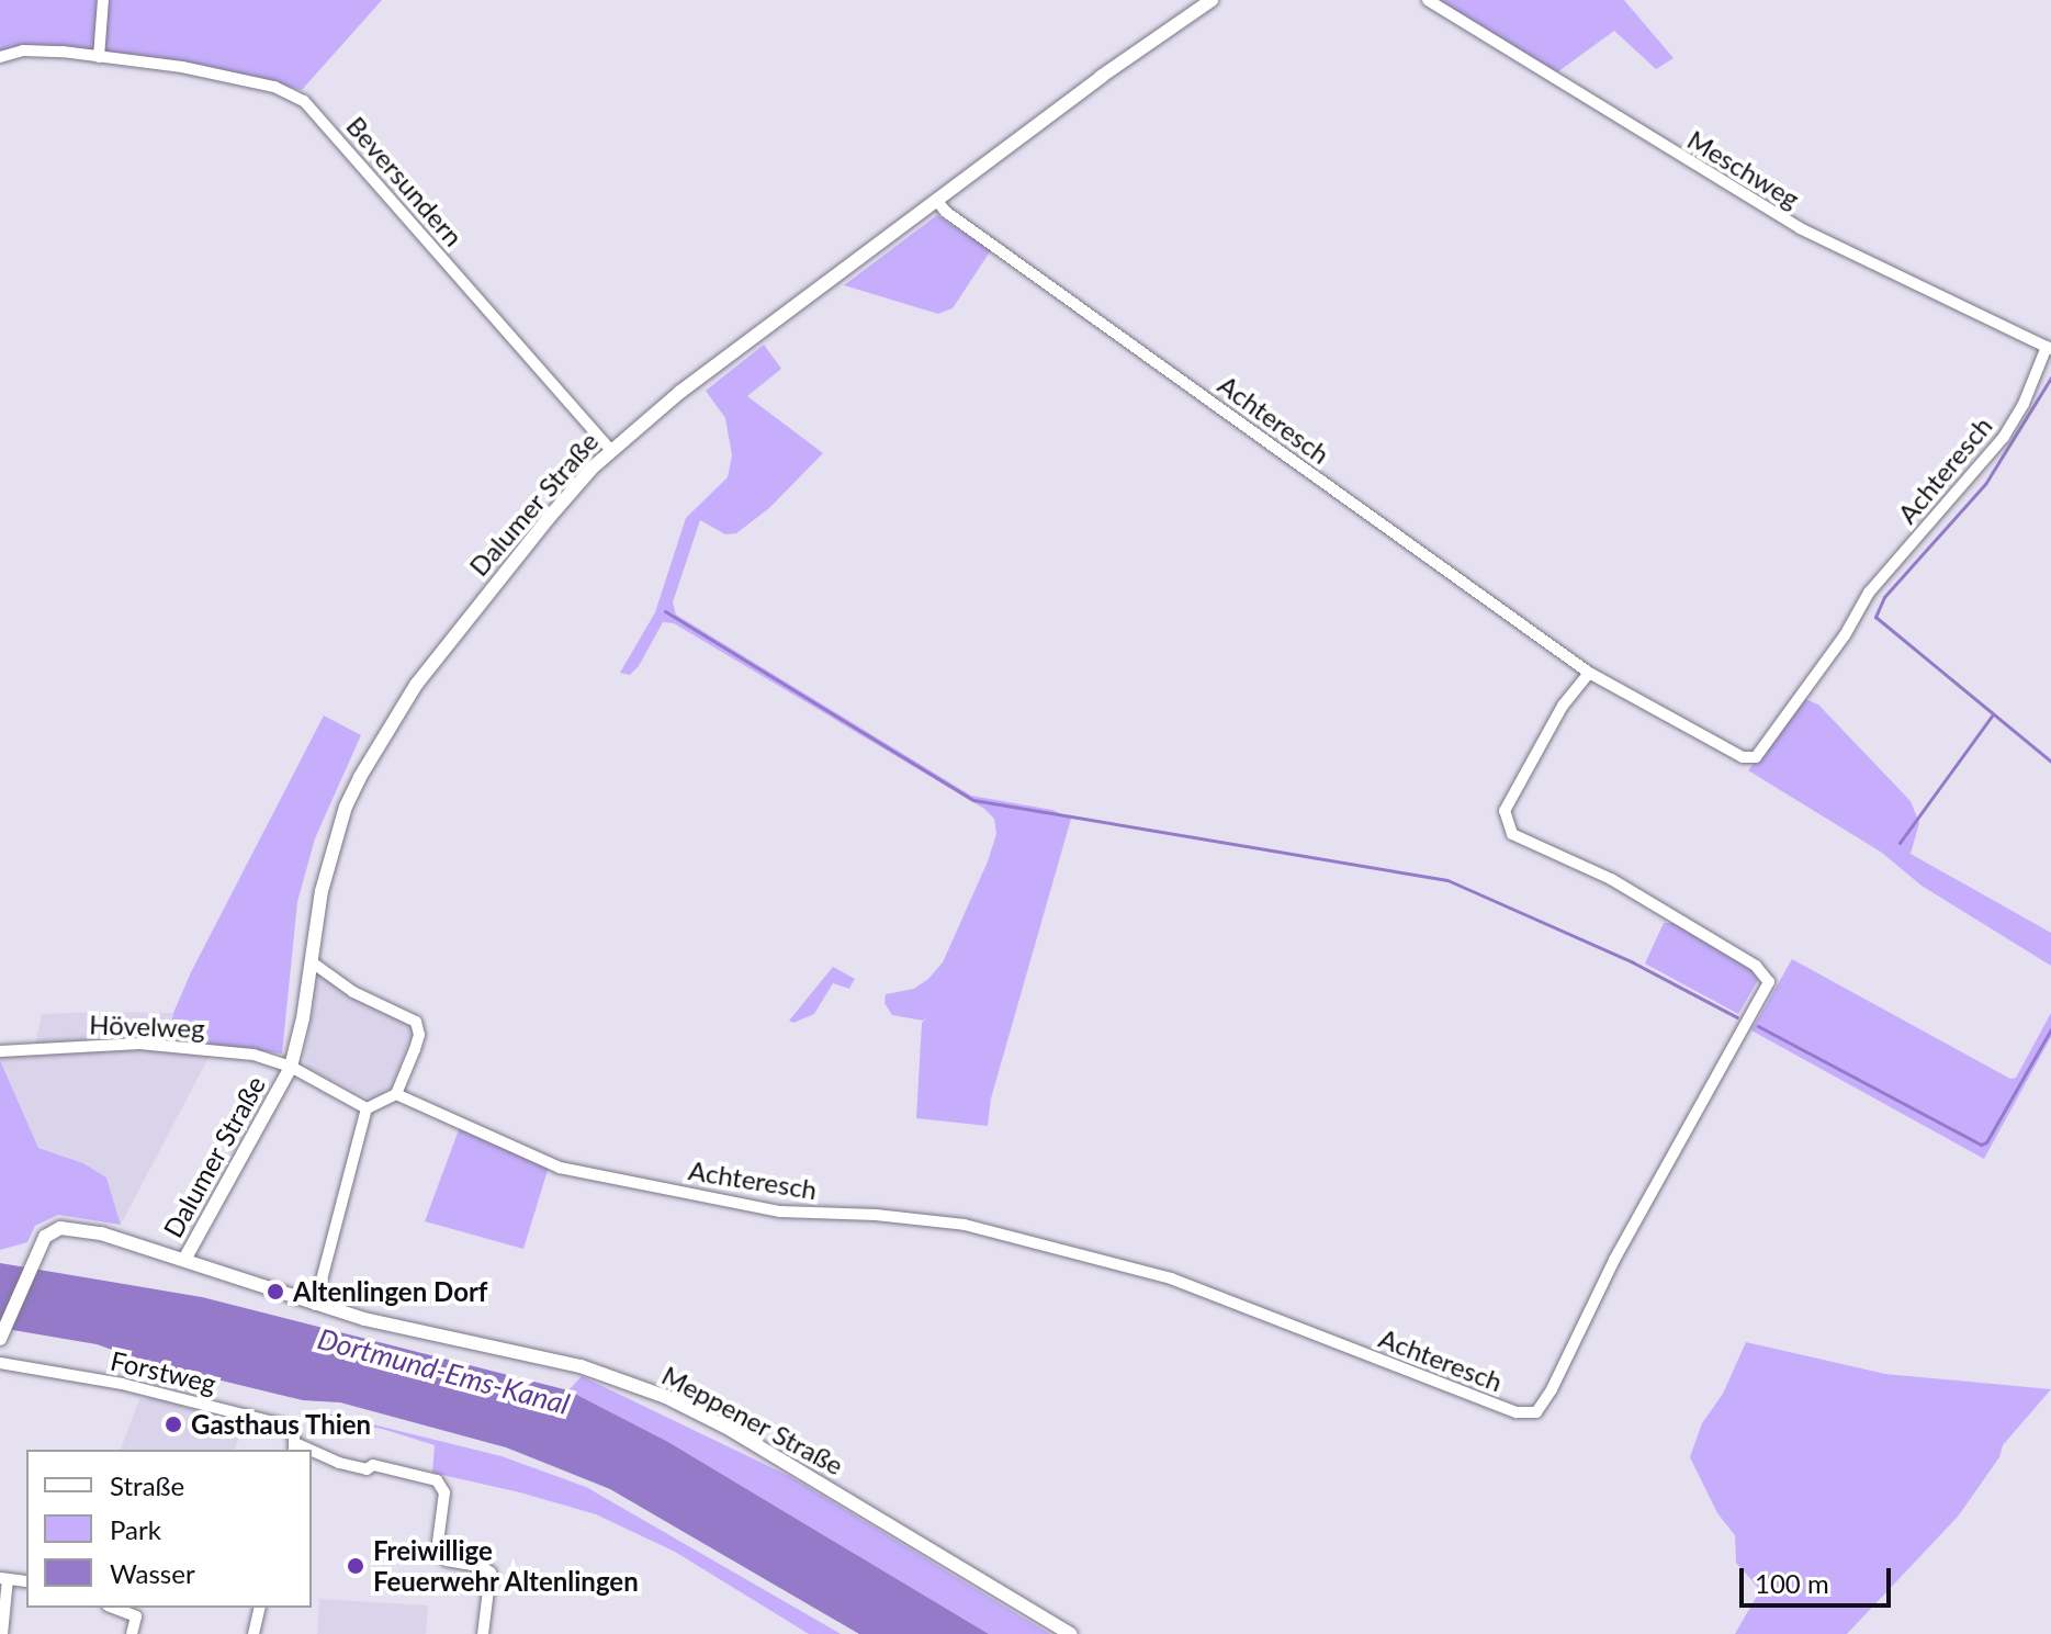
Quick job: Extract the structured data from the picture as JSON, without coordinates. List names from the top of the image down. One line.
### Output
{"streets":{"main road":["Dalumer Straße","Meppener Straße"],"street":["Meschweg","Beversundern","Achteresch","Hövelweg","Forstweg"]},"crossings":[["Meschweg","Achteresch"],["Beversundern","Dalumer Straße"],["Achteresch","Dalumer Straße"],["Dalumer Straße","Hövelweg"],["Dalumer Straße","Meppener Straße"]],"water":["Dortmund-Ems-Kanal"],"places":["Altenlingen Dorf","Gasthaus Thien","Freiwillige Feuerwehr Altenlingen"],"legend":["Straße","Park","Wasser"],"scale_bar":"100 m"}
